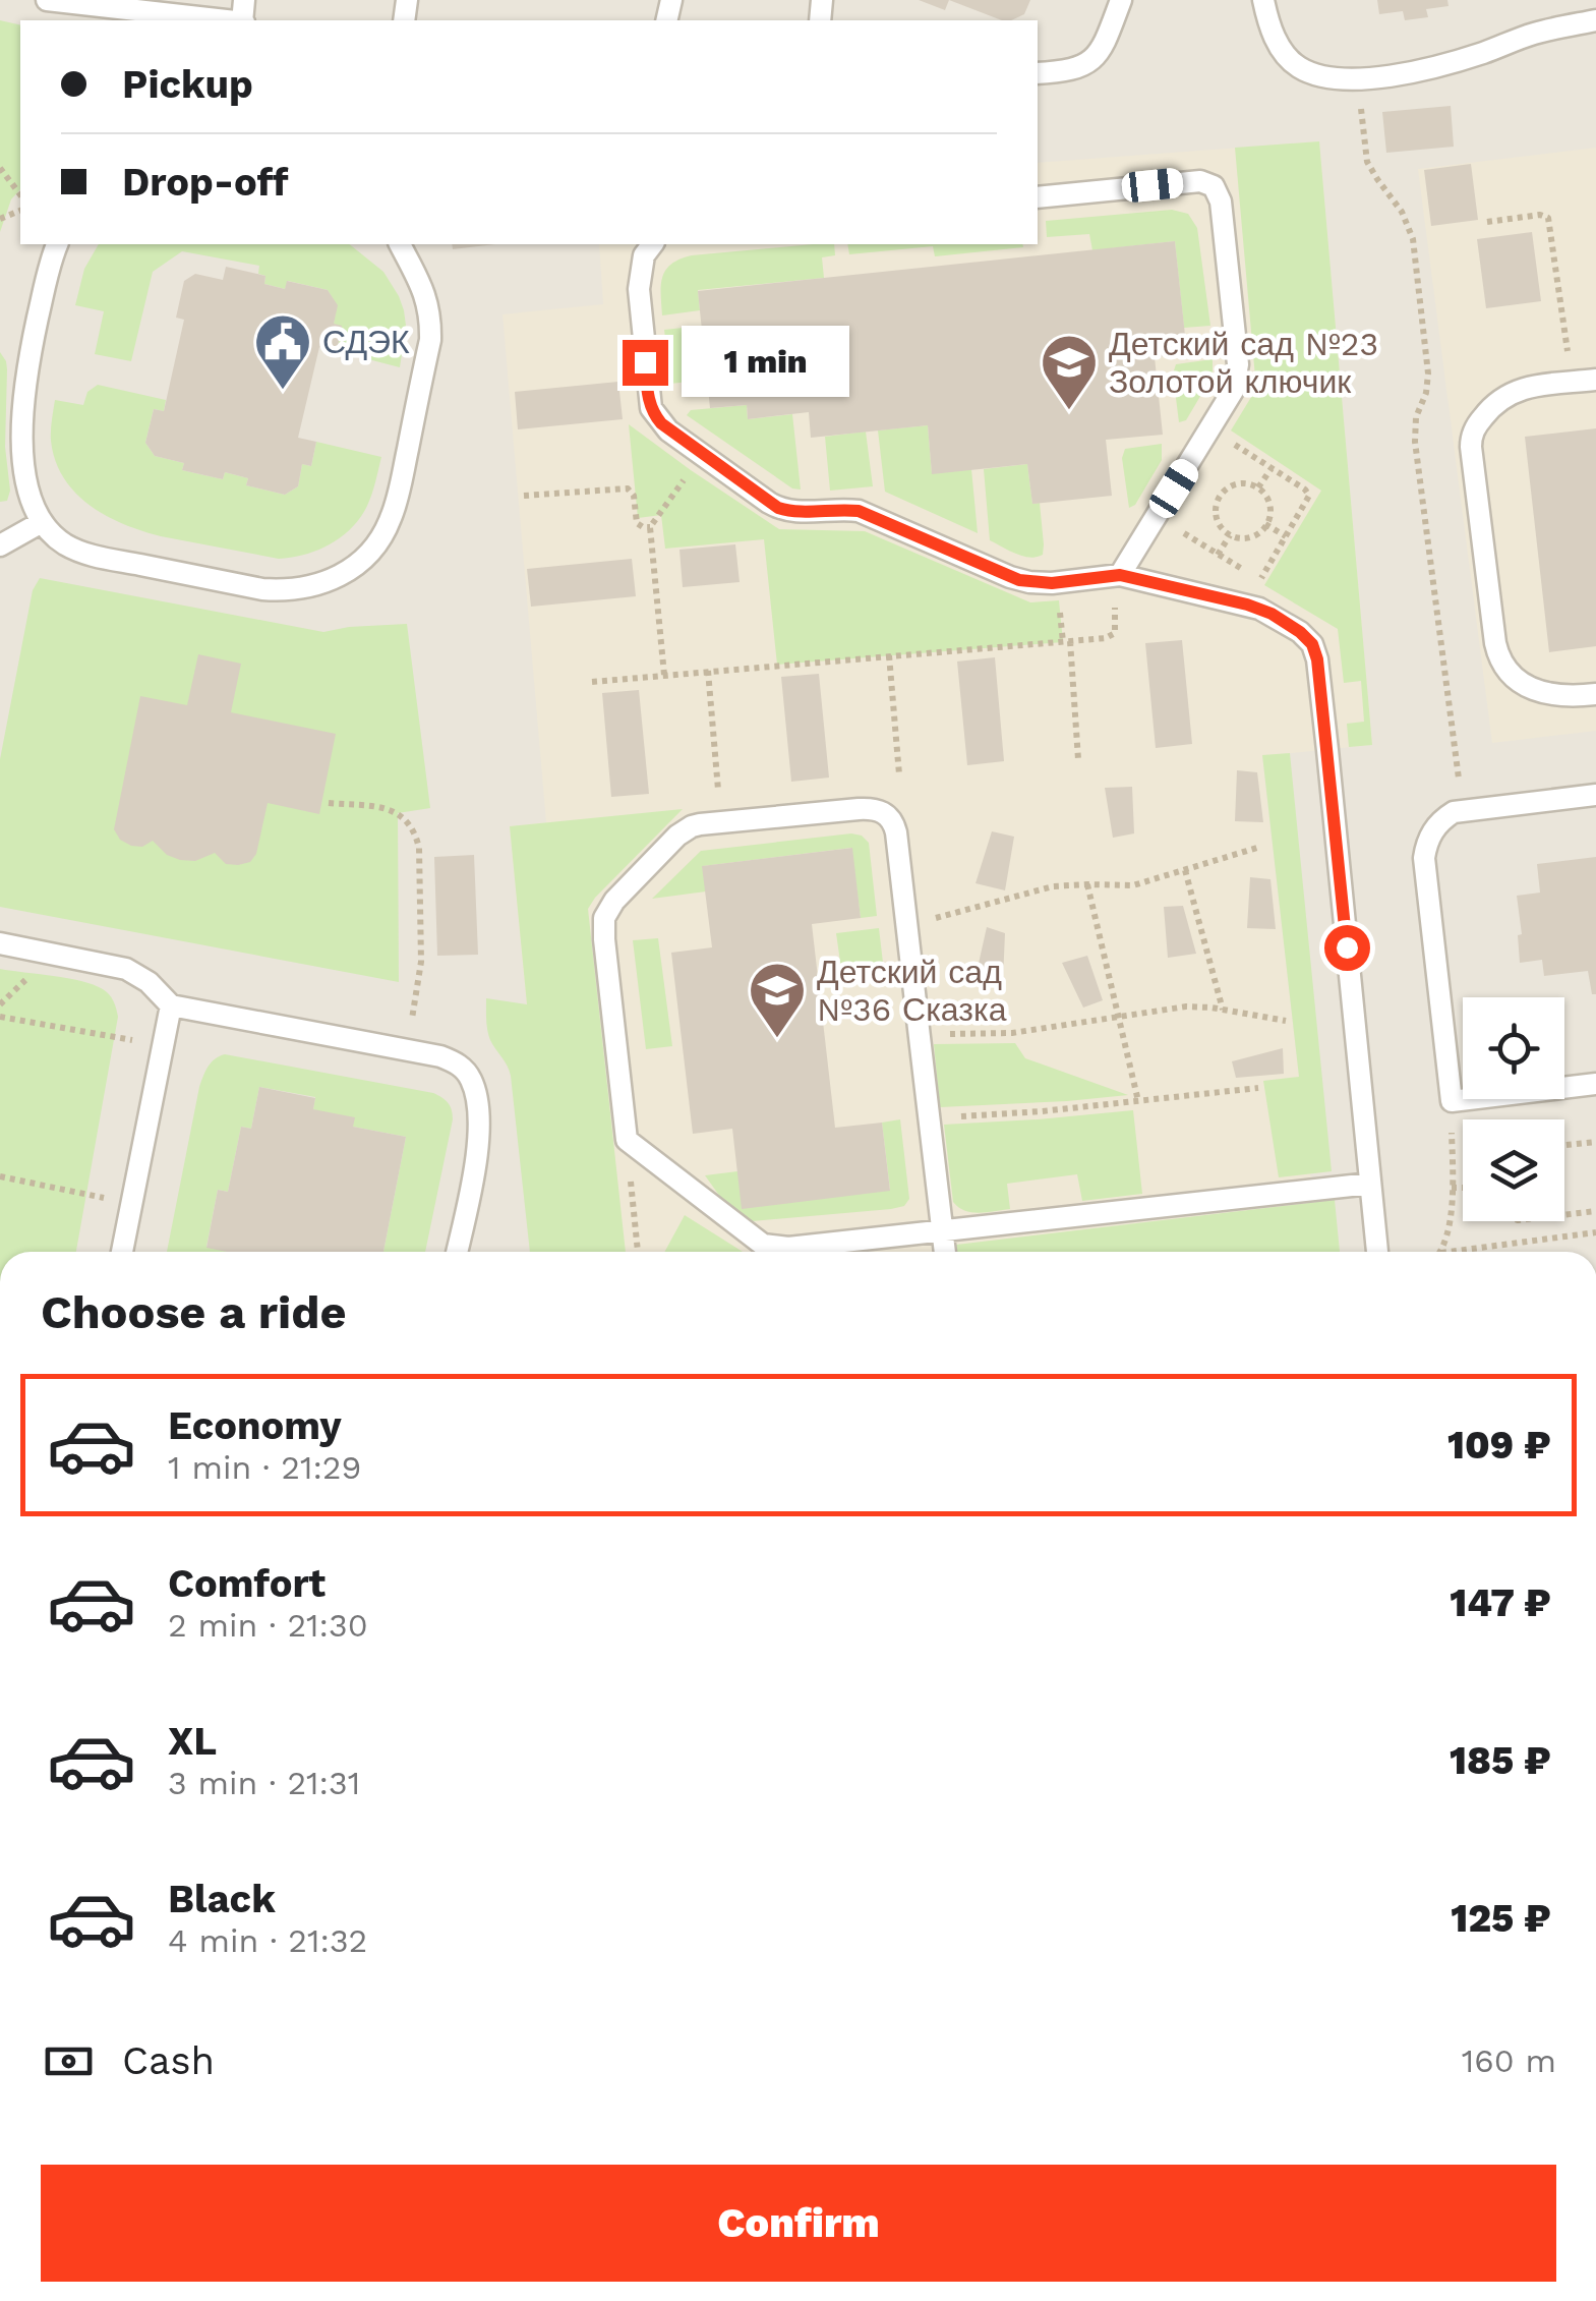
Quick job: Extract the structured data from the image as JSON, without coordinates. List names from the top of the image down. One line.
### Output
{"places":{"public building":["СДЭК"],"school or university":["Детский сад №23 Золотой ключик","Детский сад №36 Сказка"]},"page":{"banner":["Pickup","Drop-off"],"bubble":"1 min","heading":"Choose a ride","list":[{"name":"Economy","note":"1 min · 21:29","value":"109 ₽"},{"name":"Comfort","note":"2 min · 21:30","value":"147 ₽"},{"name":"XL","note":"3 min · 21:31","value":"185 ₽"},{"name":"Black","note":"4 min · 21:32","value":"125 ₽"}],"pay":["Cash","160 m"],"buttons":"Confirm"}}
